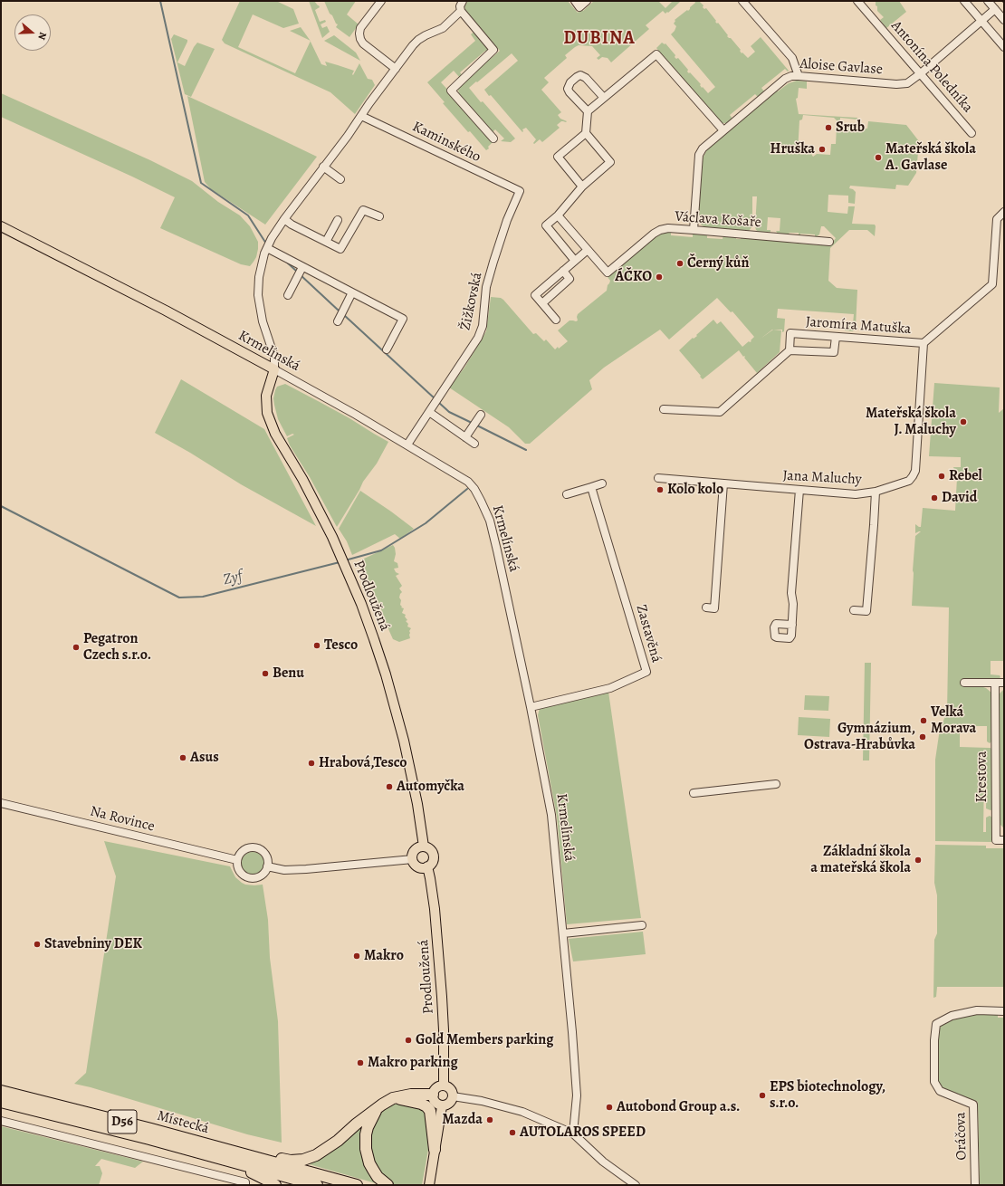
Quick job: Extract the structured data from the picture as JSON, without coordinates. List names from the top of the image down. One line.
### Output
{"streets":{"highway":["D56","Místecká"],"main road":["Krmelínská","Prodloužená"],"street":["Aloise Gavlase","Antonína Poledníka","Kaminského","Václava Košaře","Žižkovská","Jaromíra Matuška","Jana Maluchy","Zastavěná","Krestova","Na Rovince","Oráčova"]},"crossings":[["Aloise Gavlase","Antonína Poledníka"],["Aloise Gavlase","Václava Košaře"],["Kaminského","Žižkovská"],["Žižkovská","Krmelínská"],["Jaromíra Matuška","Jana Maluchy"],["Krmelínská","Prodloužená"],["Krmelínská","Zastavěná"]],"districts":["DUBINA"],"water":["Zyf"],"places":["Srub","Hruška","Mateřská škola A. Gavlase","Černý kůň","ÁČKO","Mateřská škola J. Maluchy","Rebel","Kolo kolo","David","Tesco","Pegatron Czech s.r.o.","Benu","Velká Morava","Gymnázium, Ostrava-Hrabůvka","Asus","Hrabová,Tesco","Automyčka","Základní škola a mateřská škola","Stavebniny DEK","Makro","Gold Members parking","Makro parking","EPS biotechnology, s.r.o.","Autobond Group a.s.","Mazda","AUTOLAROS SPEED"],"north":"right"}
